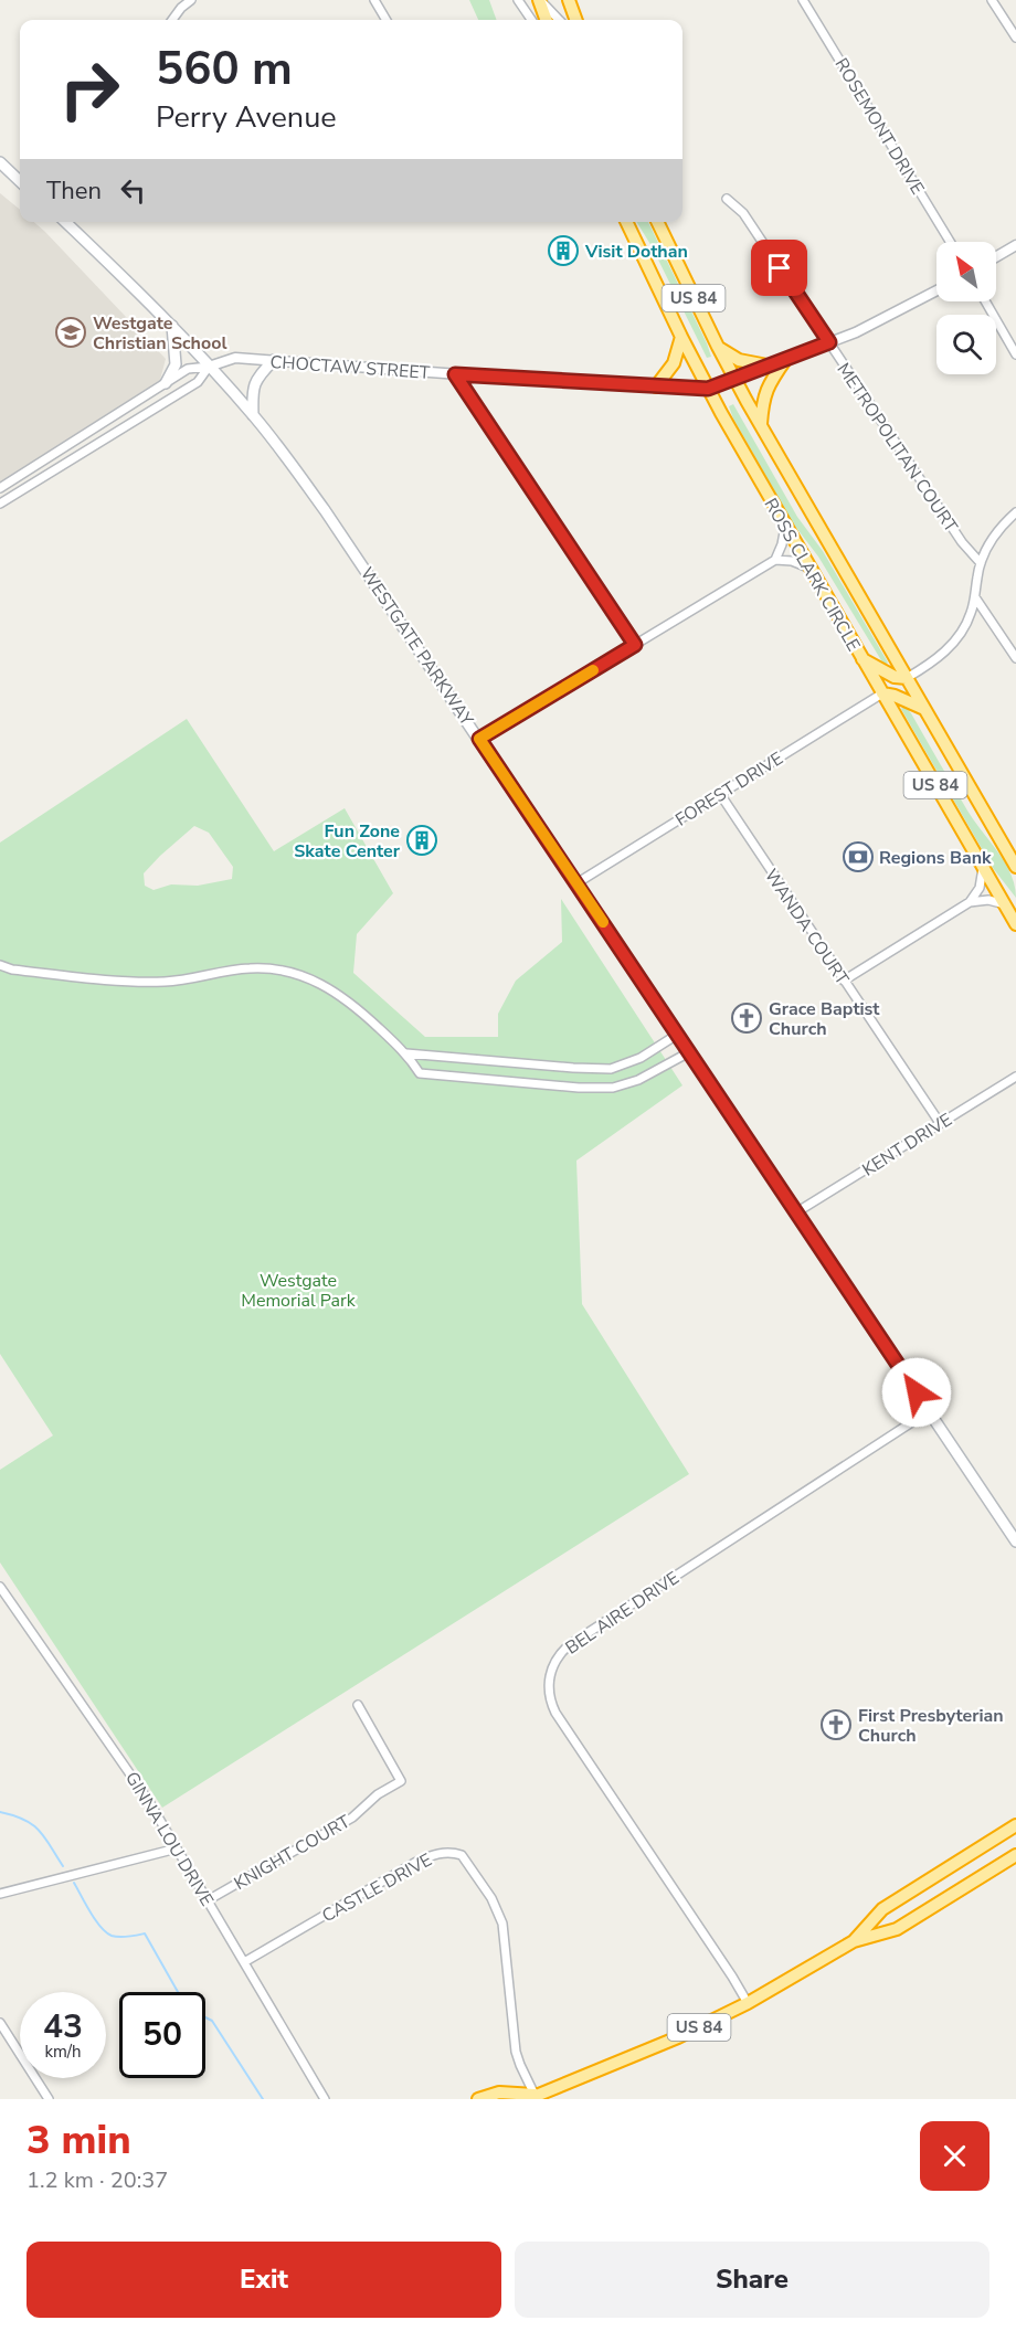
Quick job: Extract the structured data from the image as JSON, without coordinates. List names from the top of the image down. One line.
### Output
{"streets":{"highway":["US 84","ROSS CLARK CIRCLE"],"main road":["WESTGATE PARKWAY"],"street":["ROSEMONT DRIVE","CHOCTAW STREET","METROPOLITAN COURT","FOREST DRIVE","WANDA COURT","KENT DRIVE","BEL AIRE DRIVE","GINNA LOU DRIVE","KNIGHT COURT","CASTLE DRIVE"]},"crossings":[["US 84","BEL AIRE DRIVE"],["US 84","CASTLE DRIVE"],["CHOCTAW STREET","METROPOLITAN COURT"],["CHOCTAW STREET","ROSS CLARK CIRCLE"],["CHOCTAW STREET","WESTGATE PARKWAY"],["ROSS CLARK CIRCLE","FOREST DRIVE"],["WESTGATE PARKWAY","FOREST DRIVE"],["WESTGATE PARKWAY","KENT DRIVE"],["WESTGATE PARKWAY","BEL AIRE DRIVE"],["FOREST DRIVE","WANDA COURT"],["WANDA COURT","KENT DRIVE"],["GINNA LOU DRIVE","KNIGHT COURT"],["GINNA LOU DRIVE","CASTLE DRIVE"]],"parks":["Westgate Memorial Park"],"places":{"building":["Visit Dothan","Fun Zone Skate Center"],"school or university":["Westgate Christian School"],"bank":["Regions Bank"],"church":["Grace Baptist Church","First Presbyterian Church"]},"north":"top left","page":{"turn":["560 m","Perry Avenue"],"then":"Then","speed":"43 km/h","limit":"50","heading":["3 min","1.2 km · 20:37"],"buttons":["Exit","Share"]}}
